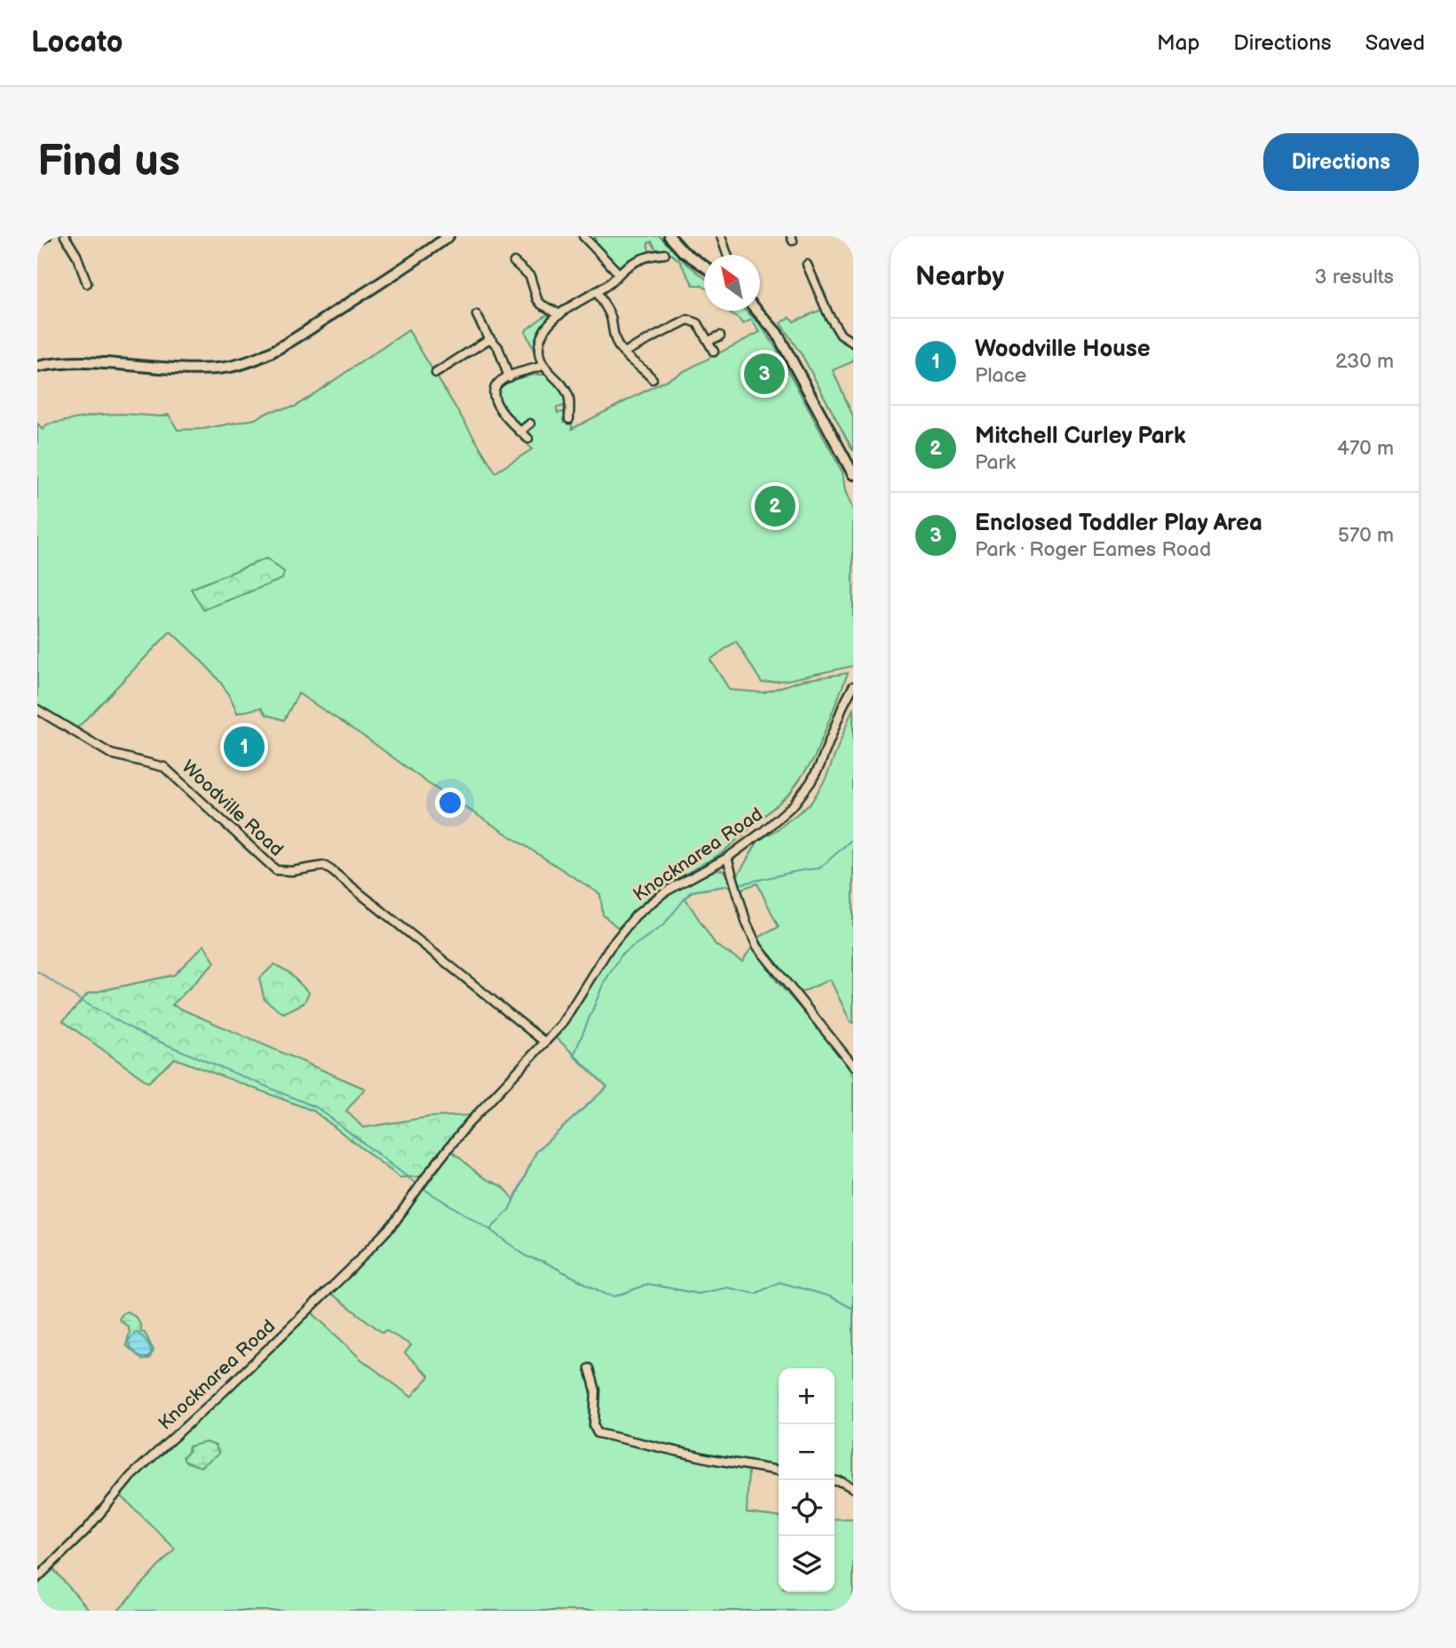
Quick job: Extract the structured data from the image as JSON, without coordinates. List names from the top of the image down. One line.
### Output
{"streets":{"street":["Woodville Road","Knocknarea Road"]},"crossings":[["Woodville Road","Knocknarea Road"]],"north":"top left","page":{"header":"Locato","nav":["Map","Directions","Saved"],"buttons":"Directions","title":"Find us","heading":["Nearby","3 results"],"list":[{"mark":"1","name":"Woodville House","note":"Place","value":"230 m"},{"mark":"2","name":"Mitchell Curley Park","note":"Park","value":"470 m"},{"mark":"3","name":"Enclosed Toddler Play Area","note":"Park · Roger Eames Road","value":"570 m"}],"pins":["3","2","1"],"map_buttons":["+","−"]}}
